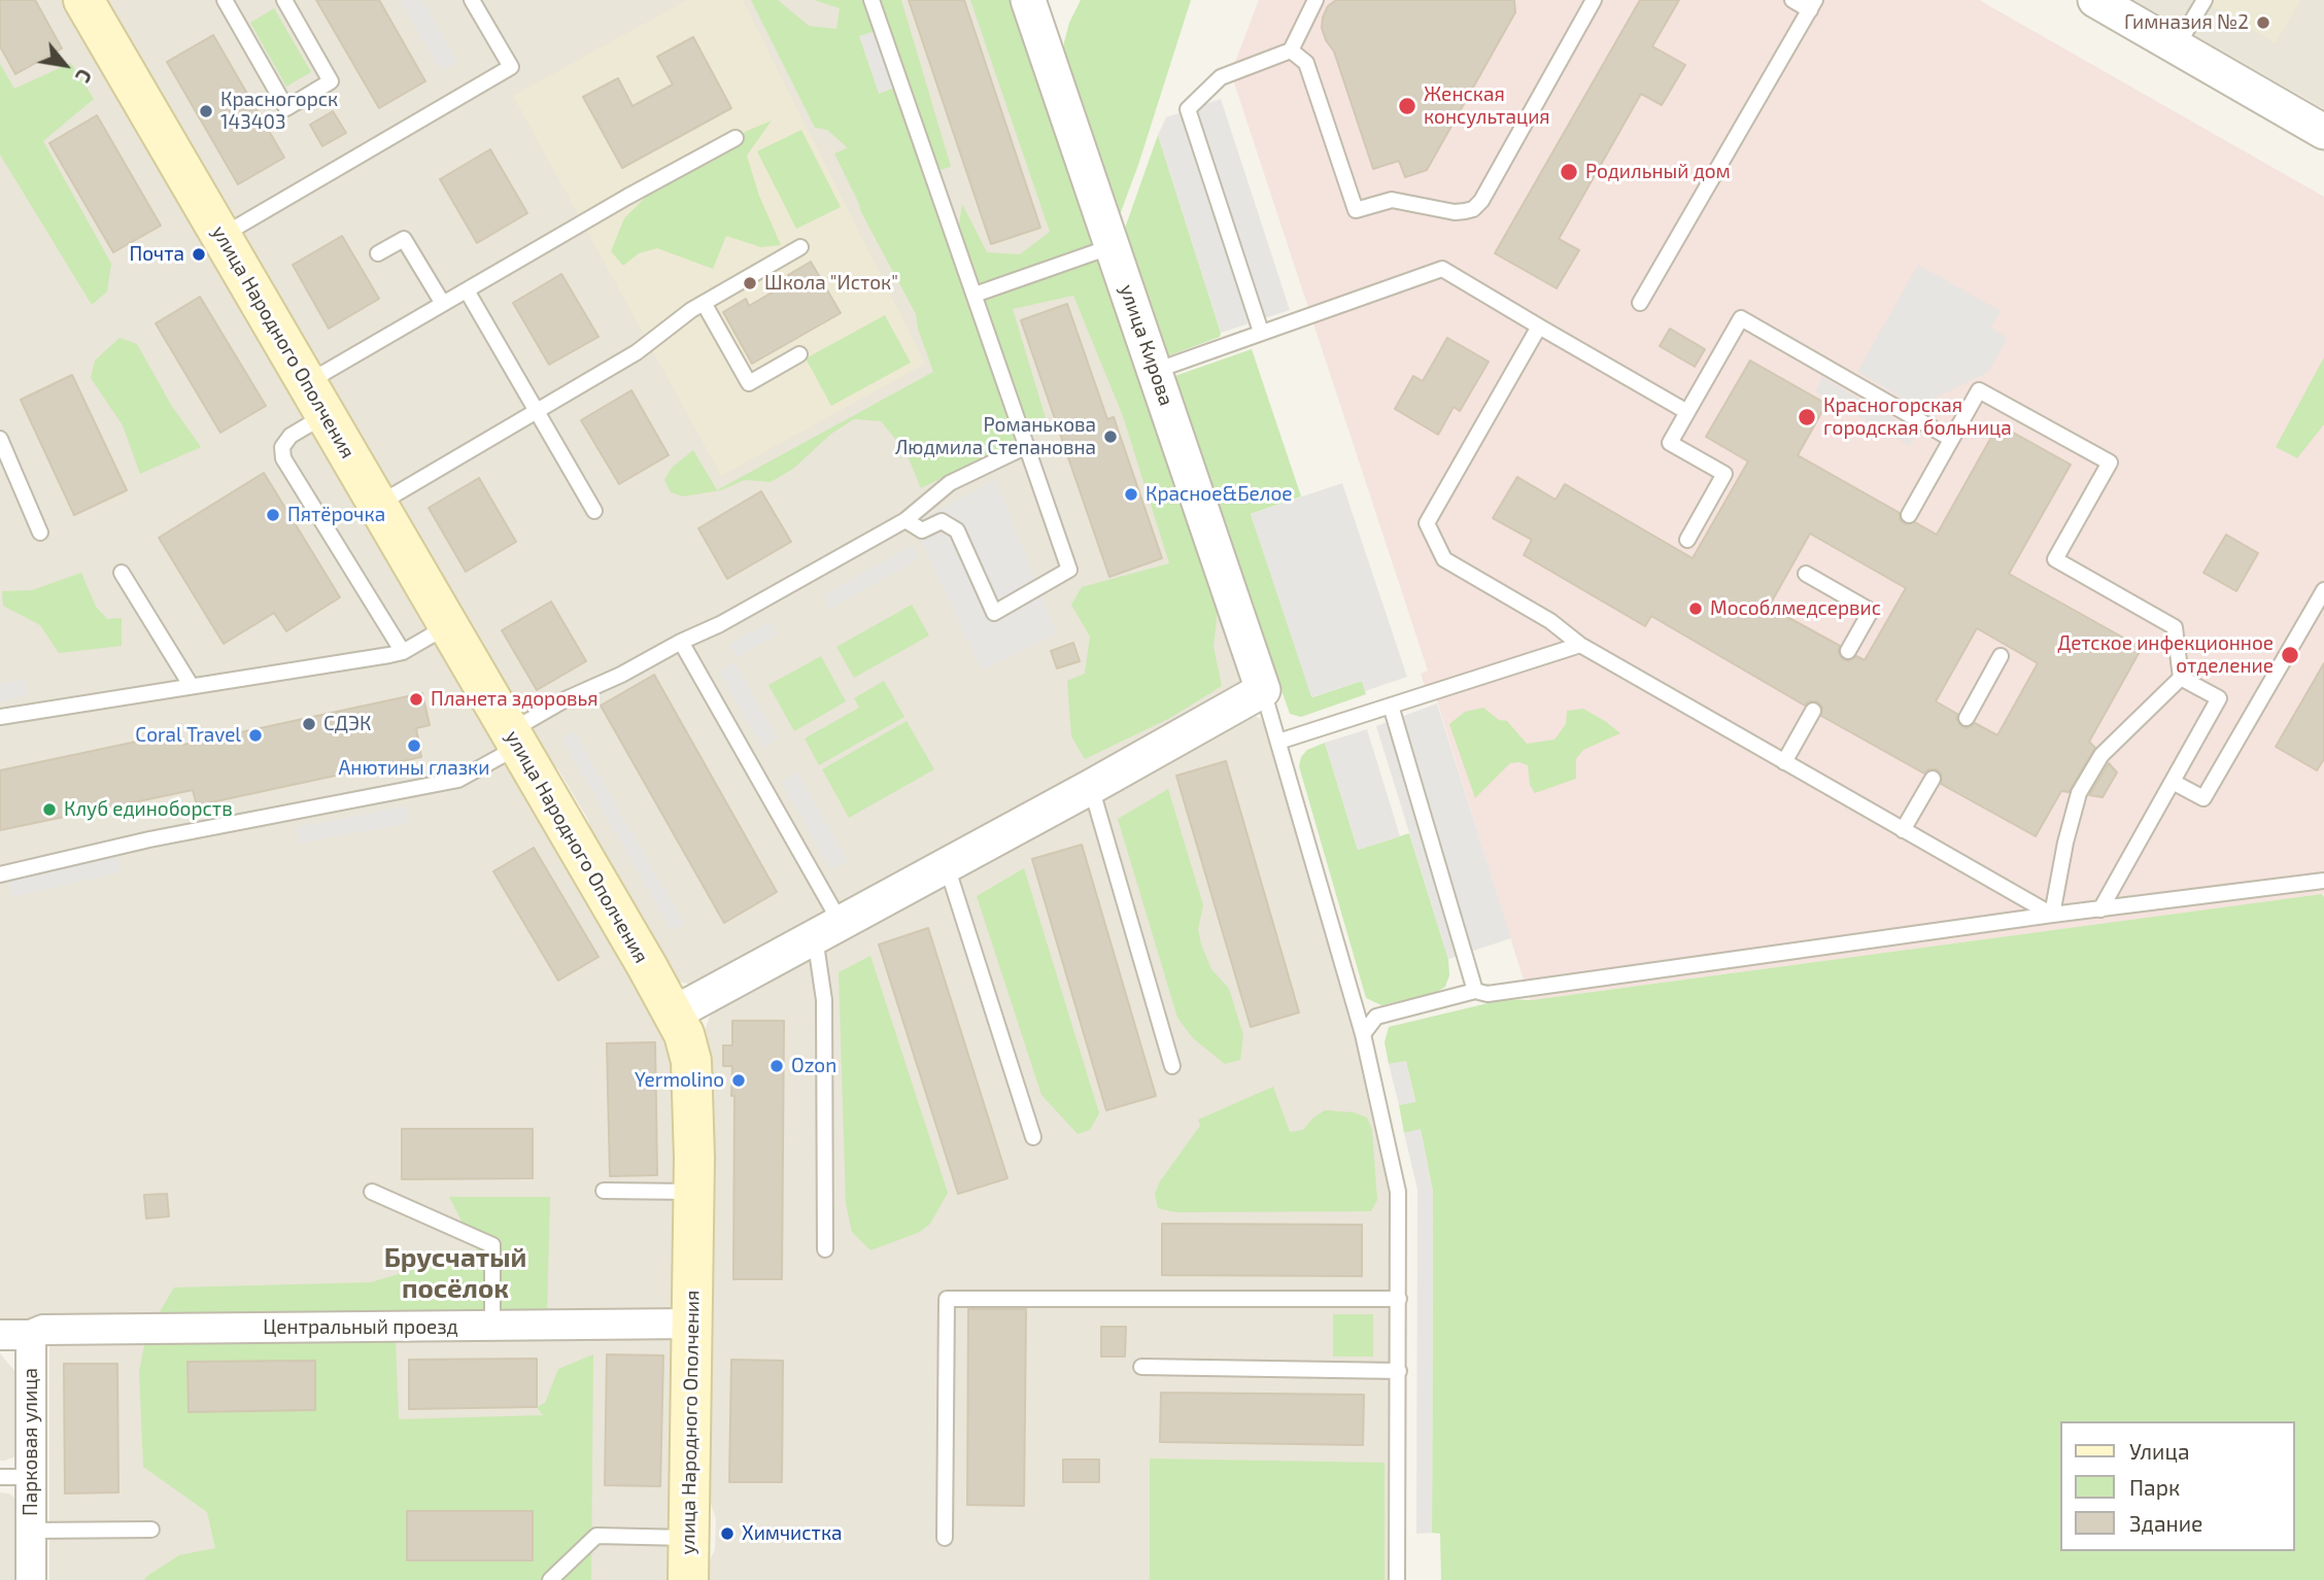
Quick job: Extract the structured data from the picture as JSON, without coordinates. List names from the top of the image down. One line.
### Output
{"streets":{"main road":["улица Народного Ополчения"],"street":["улица Кирова","Центральный проезд","Парковая улица"]},"crossings":[["улица Народного Ополчения","Центральный проезд"],["Центральный проезд","Парковая улица"]],"districts":["Брусчатый посёлок"],"places":["Гимназия №2","Женская консультация","Красногорск 143403","Родильный дом","Почта","Школа \"Исток\"","Красногорская городская больница","Романькова Людмила Степановна","Красное&Белое","Пятёрочка","Мособлмедсервис","Детское инфекционное отделение","Планета здоровья","СДЭК","Coral Travel","Анютины глазки","Клуб единоборств","Ozon","Yermolino","Химчистка"],"legend":["Улица","Парк","Здание"],"north":"bottom right"}
